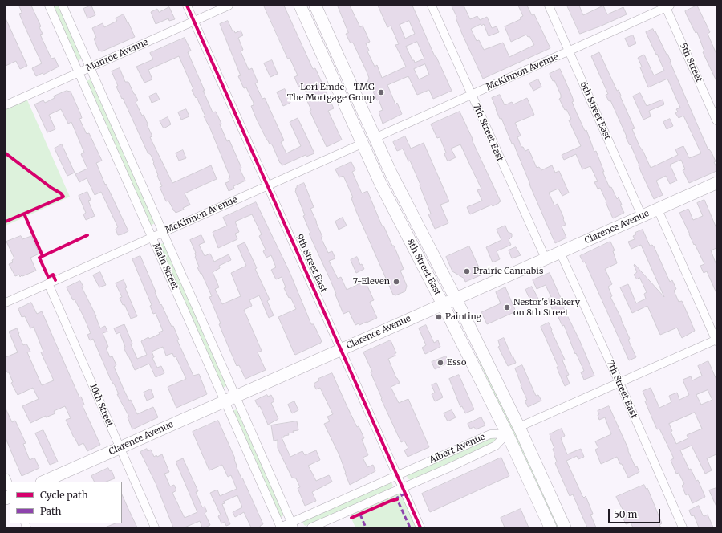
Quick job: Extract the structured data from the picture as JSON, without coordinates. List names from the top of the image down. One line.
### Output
{"streets":{"main road":["Clarence Avenue","8th Street East"],"street":["Munroe Avenue","5th Street","McKinnon Avenue","6th Street East","7th Street East","9th Street East","Main Street","10th Street","Albert Avenue"]},"crossings":[["Munroe Avenue","9th Street East"],["Munroe Avenue","Main Street"],["5th Street","McKinnon Avenue"],["McKinnon Avenue","6th Street East"],["McKinnon Avenue","7th Street East"],["McKinnon Avenue","9th Street East"],["McKinnon Avenue","Main Street"],["McKinnon Avenue","8th Street East"],["McKinnon Avenue","10th Street"],["6th Street East","Clarence Avenue"],["7th Street East","Clarence Avenue"],["Clarence Avenue","9th Street East"],["Clarence Avenue","Main Street"],["Clarence Avenue","8th Street East"],["Clarence Avenue","10th Street"],["9th Street East","Albert Avenue"],["Main Street","Albert Avenue"],["8th Street East","Albert Avenue"]],"places":["Lori Emde - TMG The Mortgage Group","Prairie Cannabis","7-Eleven","Nestor's Bakery on 8th Street","Painting","Esso"],"legend":["Cycle path","Path"],"scale_bar":"50 m"}
